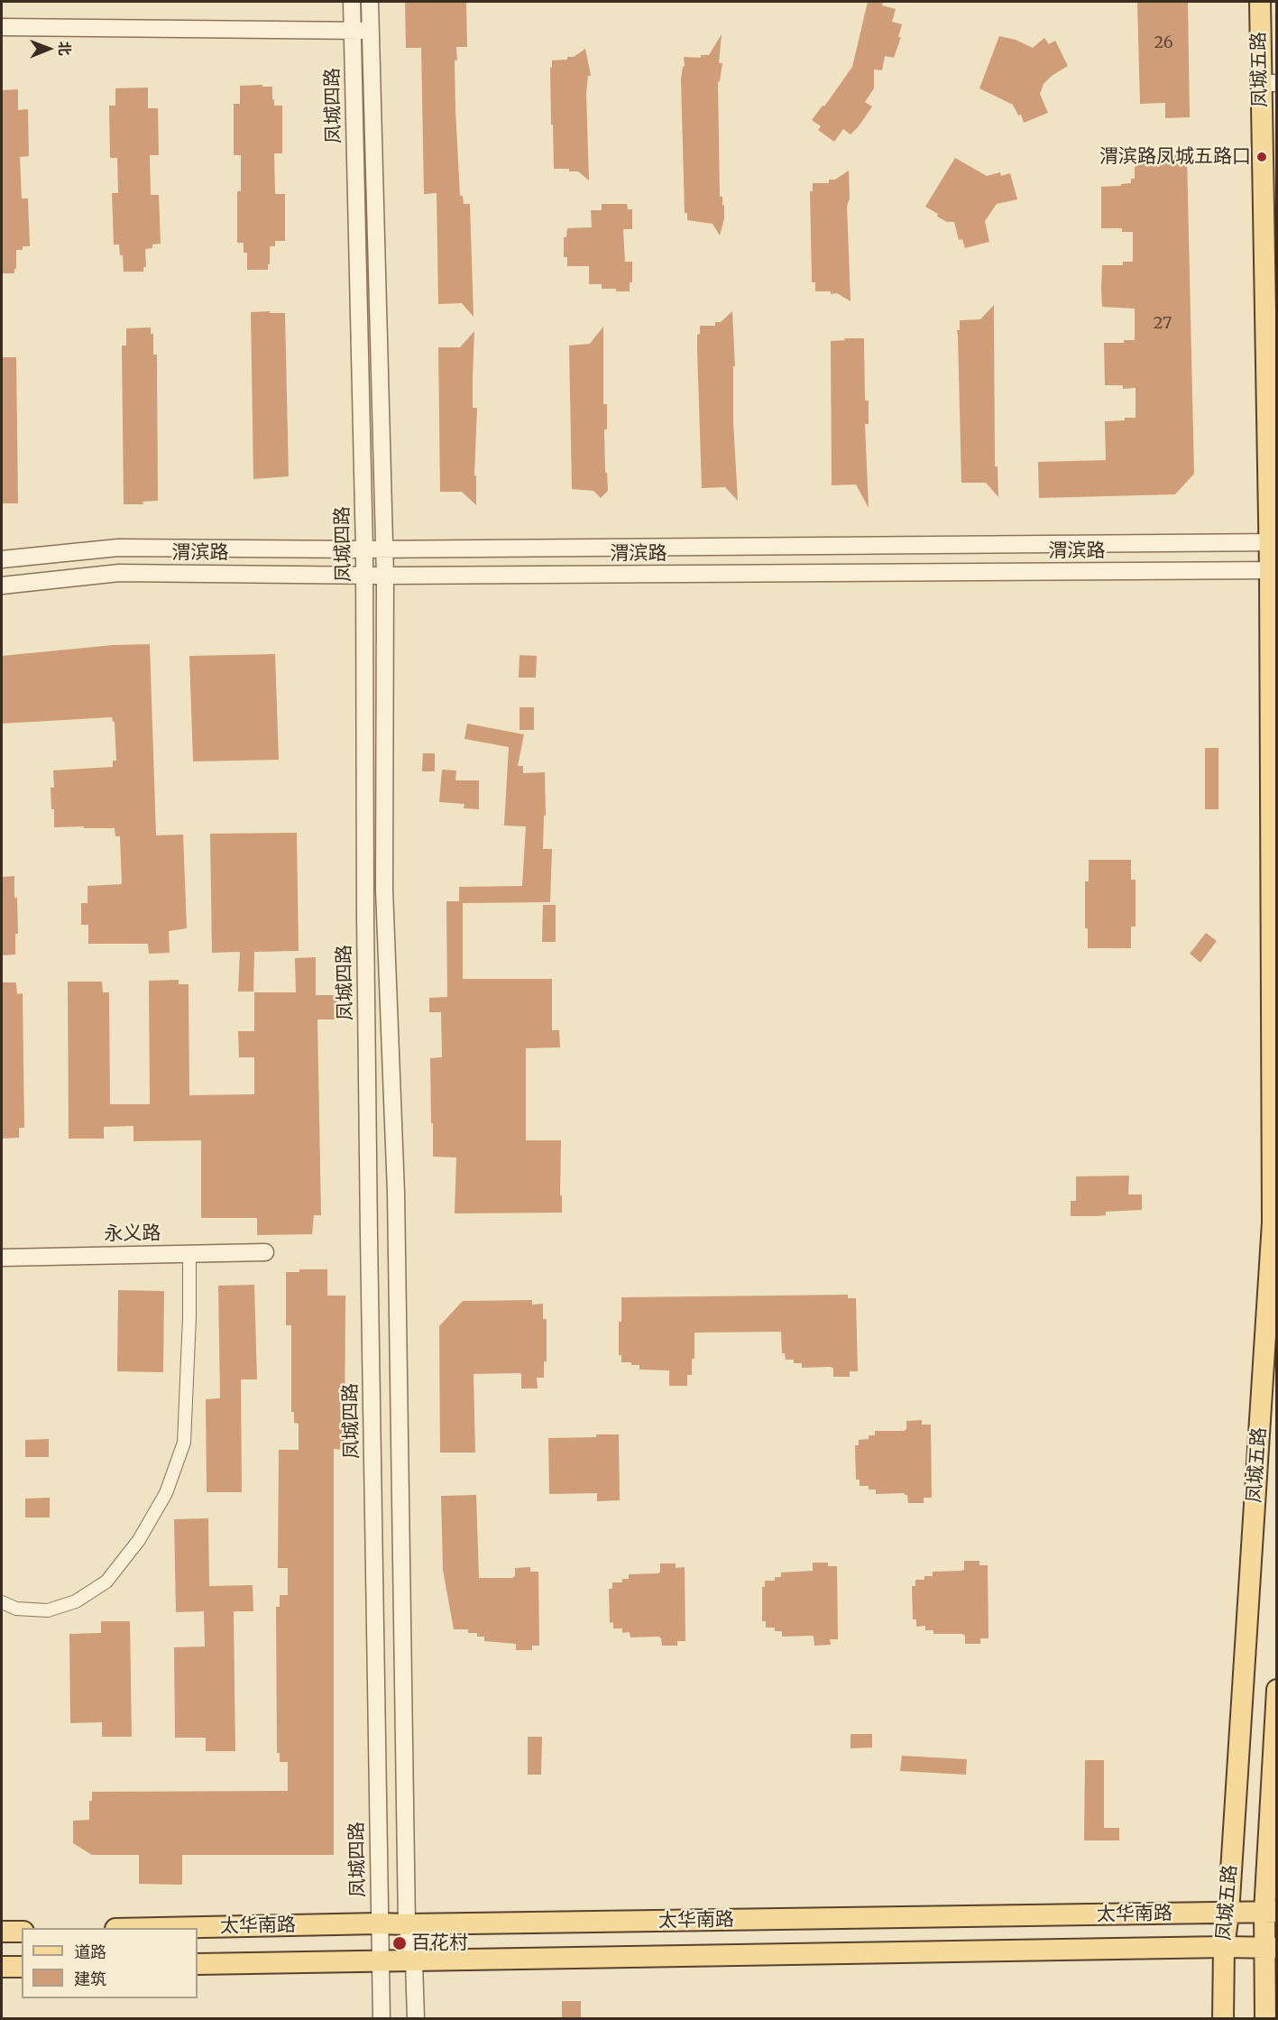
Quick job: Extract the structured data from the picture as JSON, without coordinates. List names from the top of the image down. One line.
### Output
{"streets":{"main road":["凤城五路","太华南路"],"street":["凤城四路","渭滨路","永义路"]},"crossings":[["凤城五路","渭滨路"],["凤城五路","太华南路"],["凤城四路","渭滨路"],["凤城四路","太华南路"]],"places":["渭滨路凤城五路口","百花村"],"house_numbers":["26","27"],"legend":["道路","建筑"],"north":"right"}
